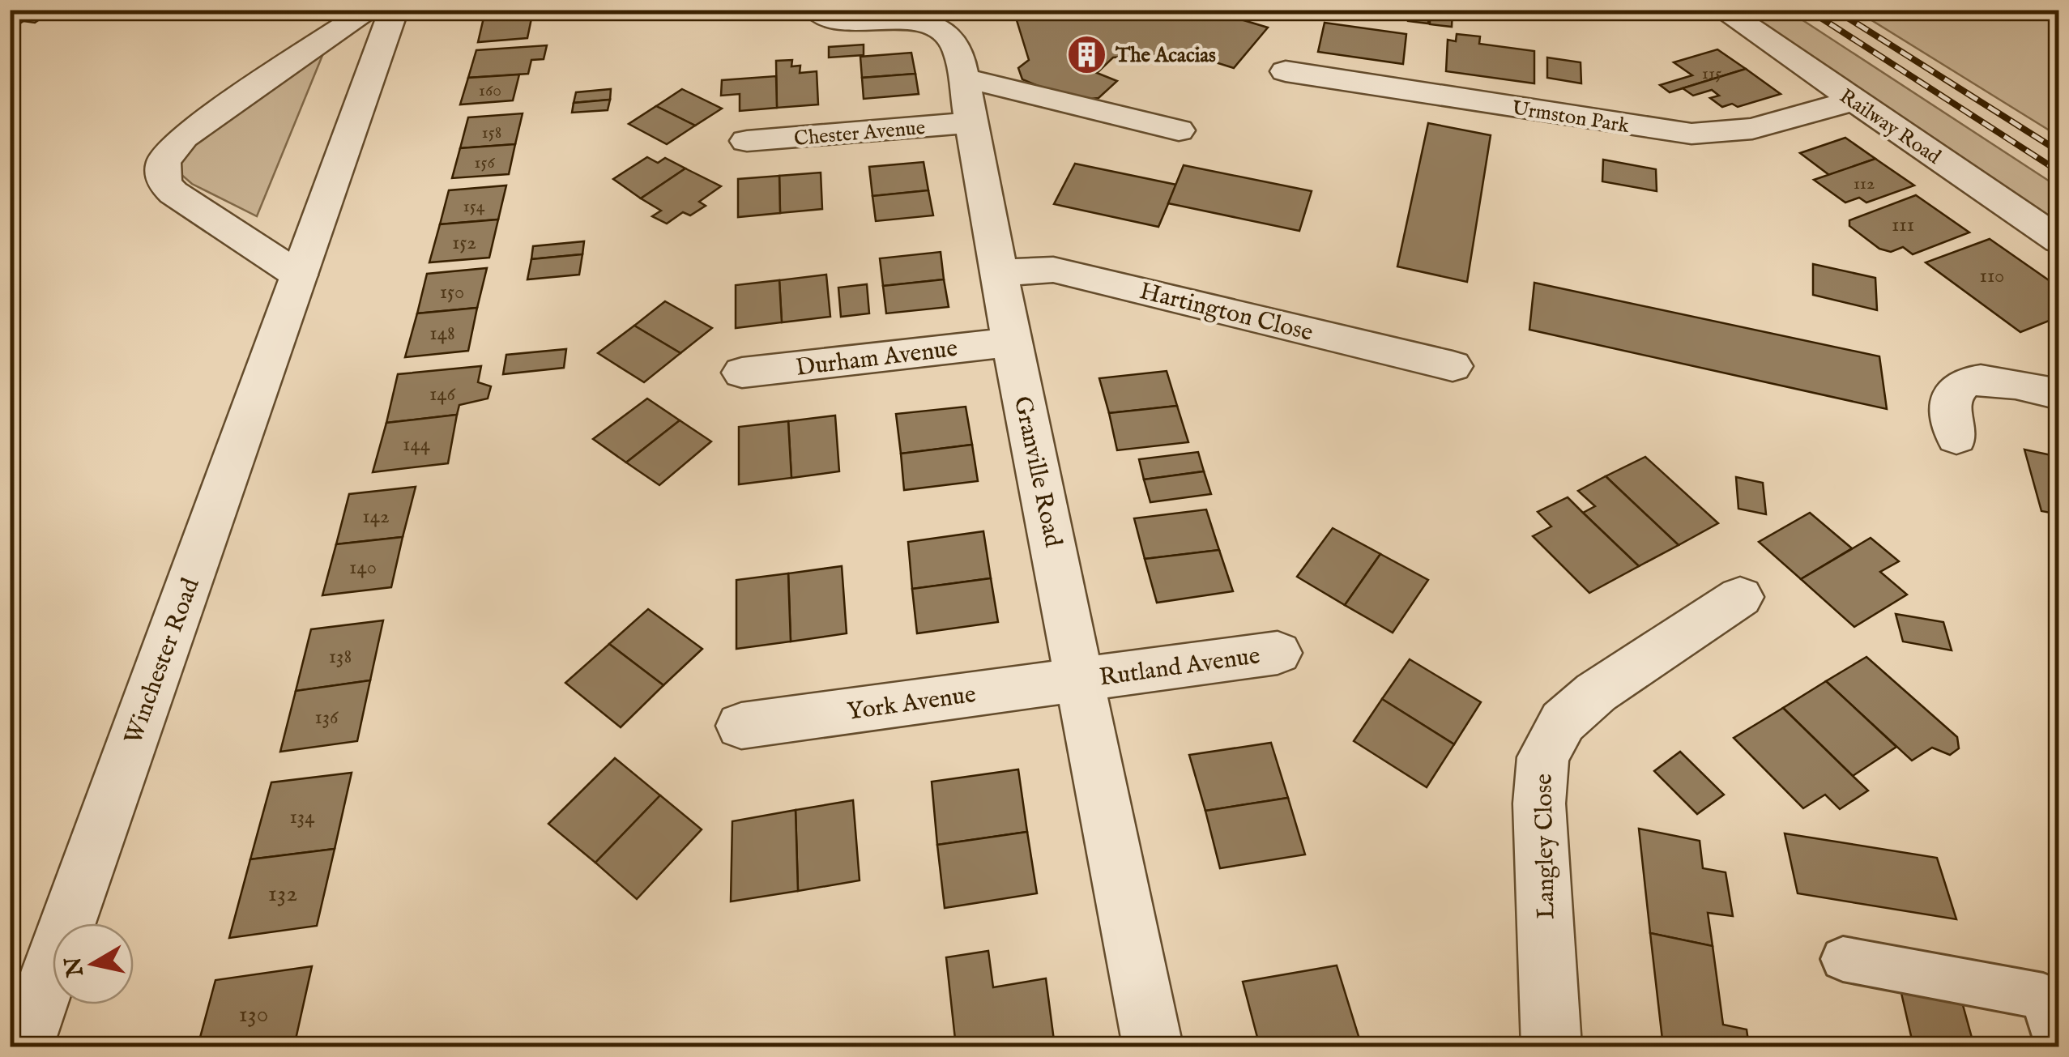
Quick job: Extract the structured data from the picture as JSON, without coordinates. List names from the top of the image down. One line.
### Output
{"streets":{"street":["Urmston Park","Railway Road","Chester Avenue","Hartington Close","Durham Avenue","Granville Road","Winchester Road","Rutland Avenue","York Avenue","Langley Close"]},"crossings":[["Urmston Park","Railway Road"],["Chester Avenue","Granville Road"],["Hartington Close","Granville Road"],["Durham Avenue","Granville Road"],["Granville Road","Rutland Avenue"],["Granville Road","York Avenue"],["Rutland Avenue","York Avenue"]],"places":{"building":["The Acacias"]},"house_numbers":["115","160","158","156","112","154","111","152","110","150","148","146","144","142","140","138","136","134","132","130"],"north":"left"}
